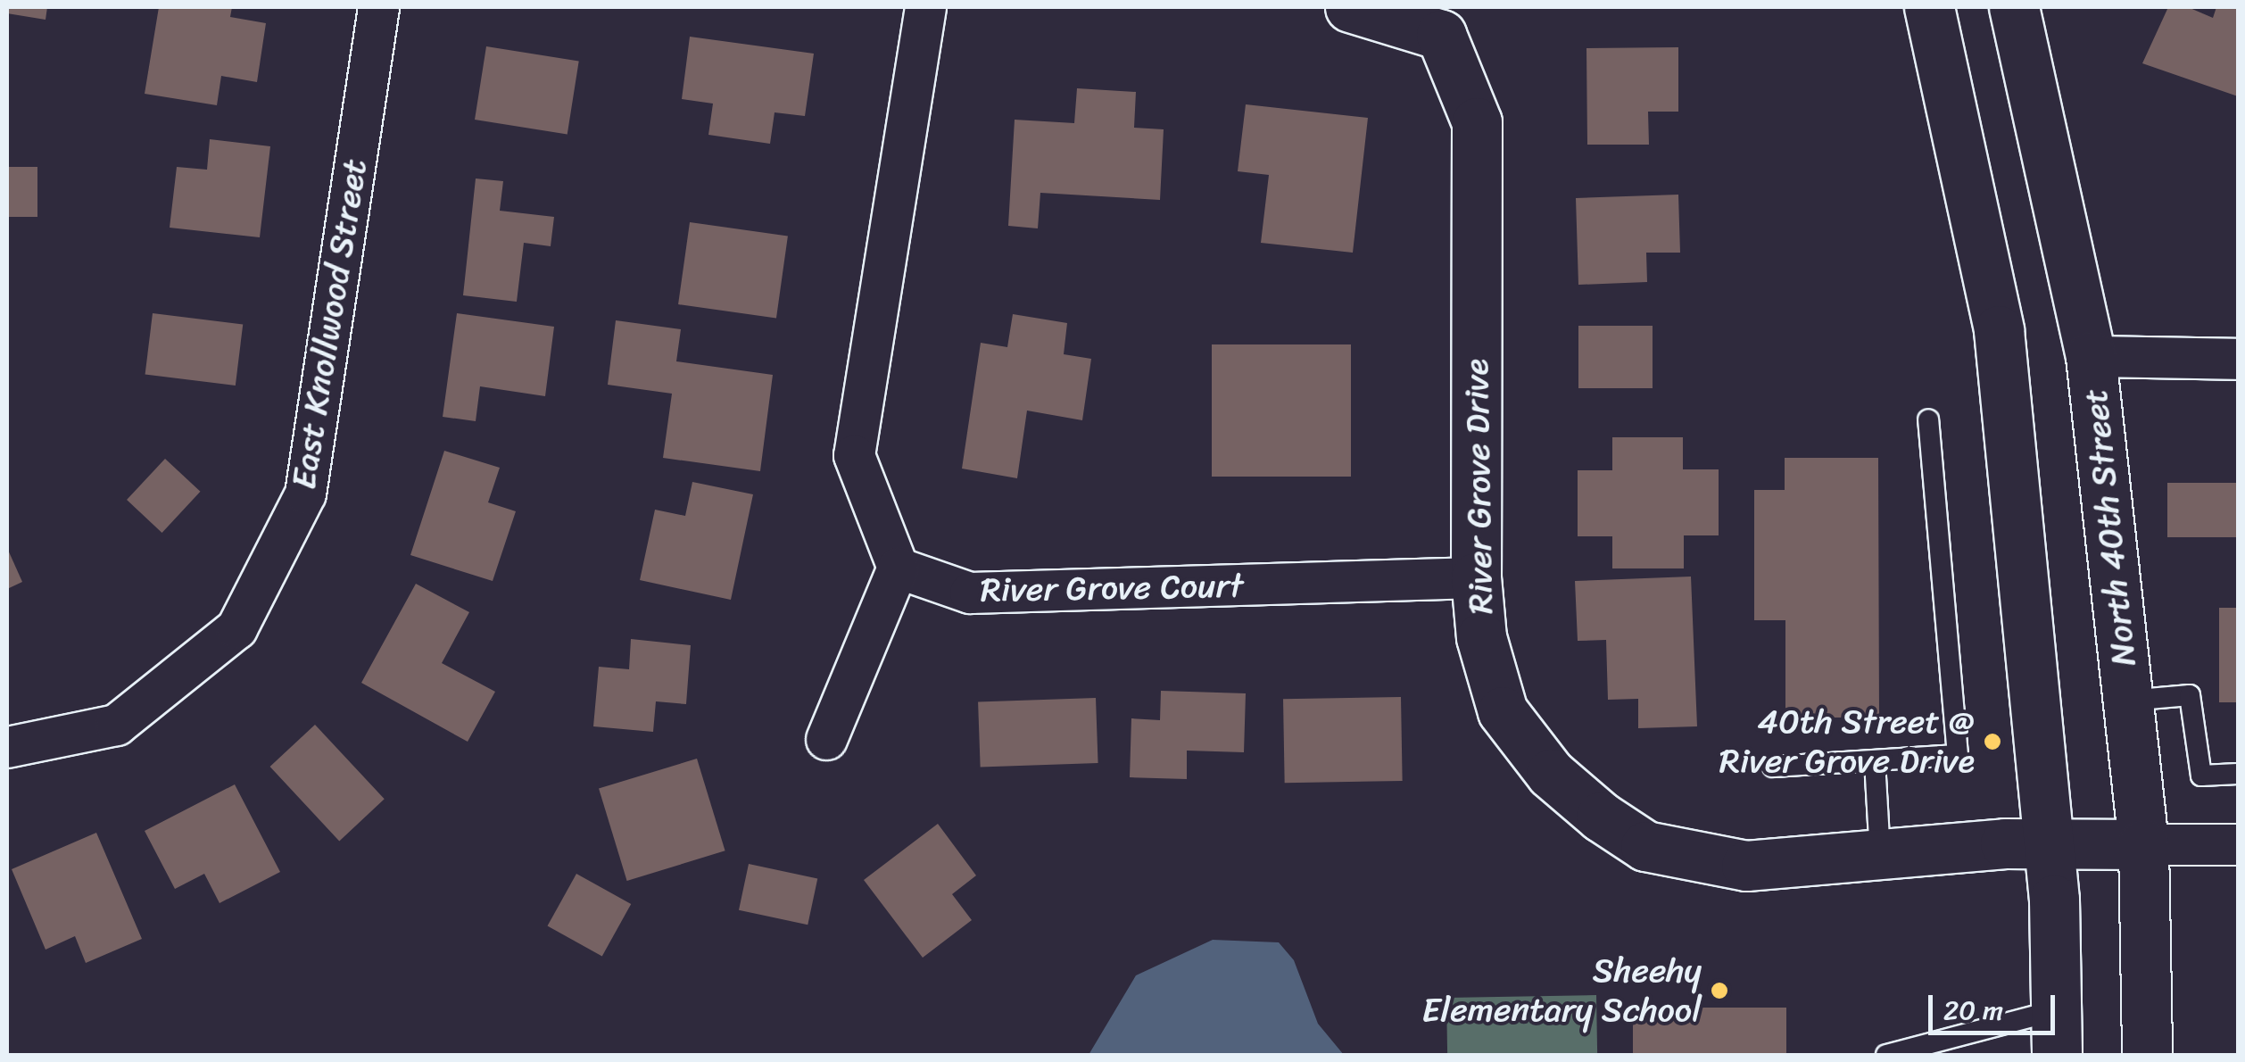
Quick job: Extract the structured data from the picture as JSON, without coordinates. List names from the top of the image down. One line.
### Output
{"streets":{"main road":["River Grove Drive","North 40th Street"],"street":["East Knollwood Street","River Grove Court"]},"crossings":[["River Grove Drive","North 40th Street"],["River Grove Drive","River Grove Court"]],"places":["40th Street @ River Grove Drive","Sheehy Elementary School"],"scale_bar":"20 m"}
